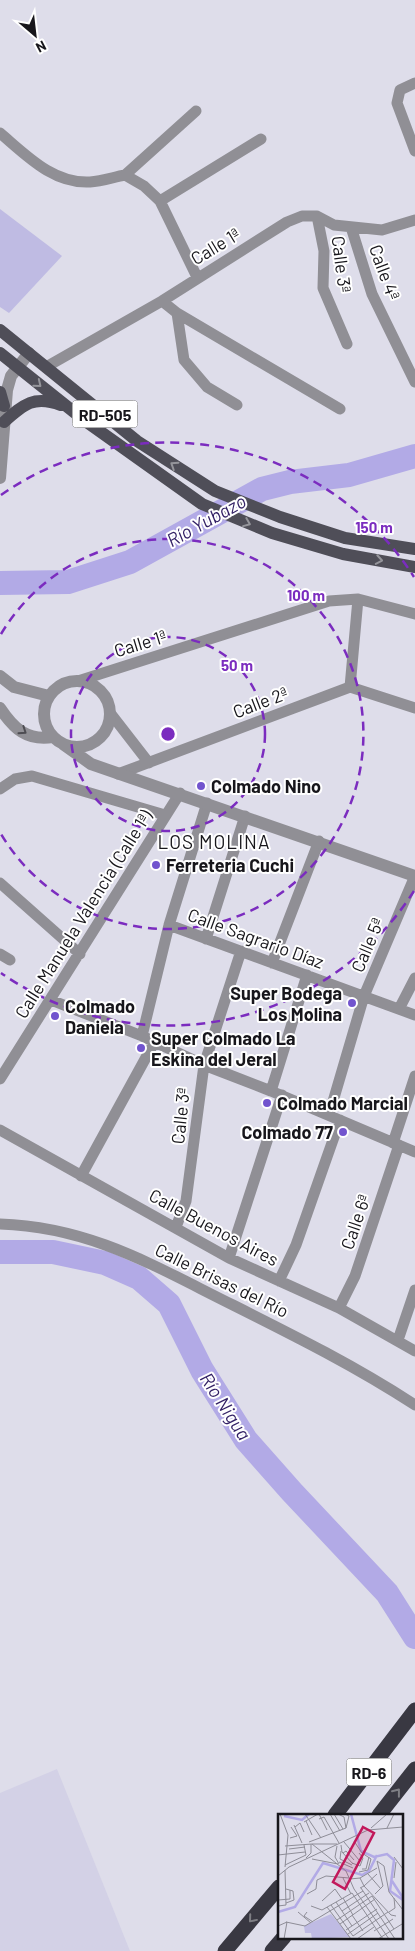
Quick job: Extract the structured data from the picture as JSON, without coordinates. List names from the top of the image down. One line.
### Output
{"streets":{"highway":["RD-6"],"main road":["RD-505"],"street":["Calle 1ª","Calle 3ª","Calle 4ª","Calle 2ª","Calle Manuela Valencia (Calle 1ª)","Calle Sagrario Díaz","Calle 5ª","Calle 6ª","Calle Buenos Aires","Calle Brisas del Río"]},"crossings":[["Calle 1ª","Calle 3ª"],["Calle 1ª","RD-505"],["Calle 3ª","Calle Sagrario Díaz"],["Calle 3ª","Calle Buenos Aires"],["Calle Sagrario Díaz","Calle 5ª"],["Calle 6ª","Calle Buenos Aires"]],"districts":["LOS MOLINA"],"water":["Río Yubazo","Río Nigua"],"places":["Colmado Nino","Ferreteria Cuchi","Super Bodega Los Molina","Colmado Daniela","Super Colmado La Eskina del Jeral","Colmado Marcial","Colmado 77"],"north":"bottom right","rings":["150 m","100 m","50 m"]}
